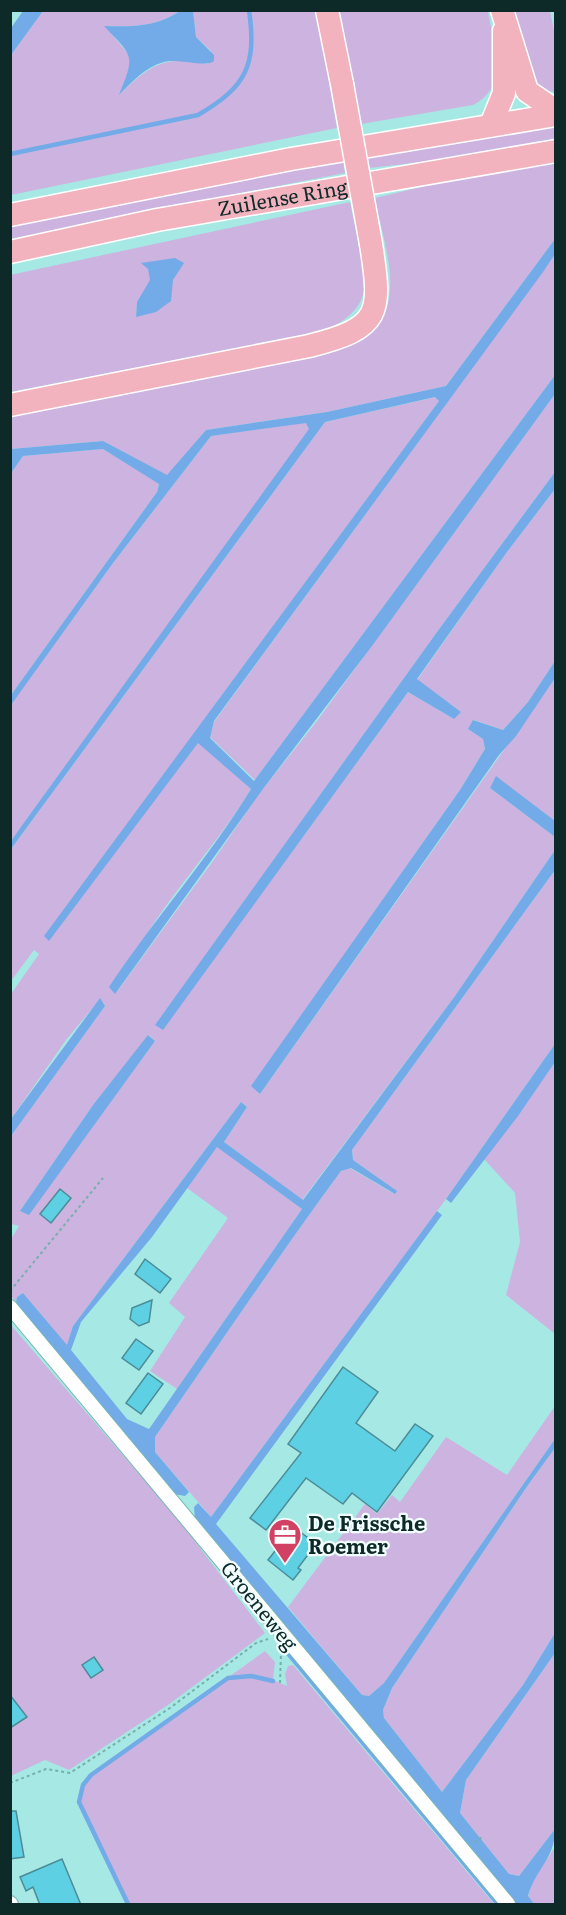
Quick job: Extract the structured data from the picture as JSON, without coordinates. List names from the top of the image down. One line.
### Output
{"streets":{"main road":["Zuilense Ring"],"street":["Groeneweg"]},"places":{"office":["De Frissche Roemer"]}}
